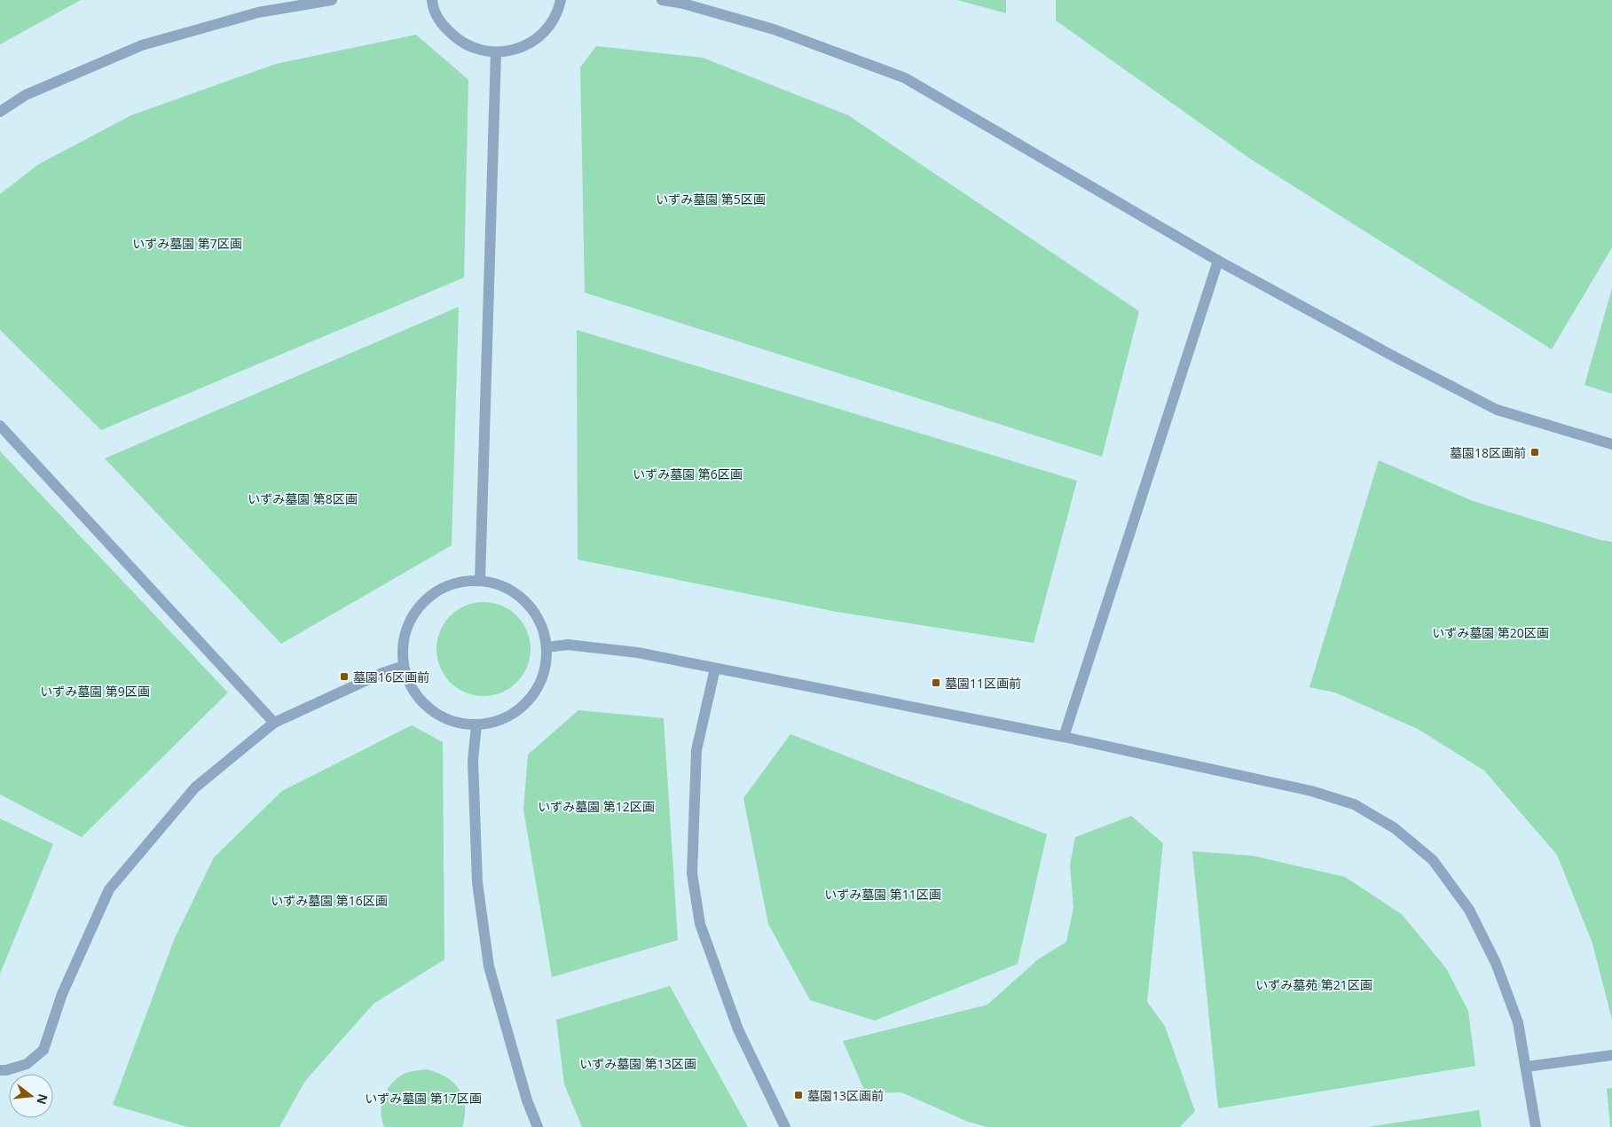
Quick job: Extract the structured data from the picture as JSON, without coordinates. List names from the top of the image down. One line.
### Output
{"parks":["いずみ墓園 第5区画","いずみ墓園 第7区画","いずみ墓園 第6区画","いずみ墓園 第8区画","いずみ墓園 第20区画","いずみ墓園 第9区画","いずみ墓園 第12区画","いずみ墓園 第11区画","いずみ墓園 第16区画","いずみ墓苑 第21区画","いずみ墓園 第13区画","いずみ墓園 第17区画"],"places":{"transit":["墓園18区画前","墓園16区画前","墓園11区画前","墓園13区画前"]},"north":"right"}
